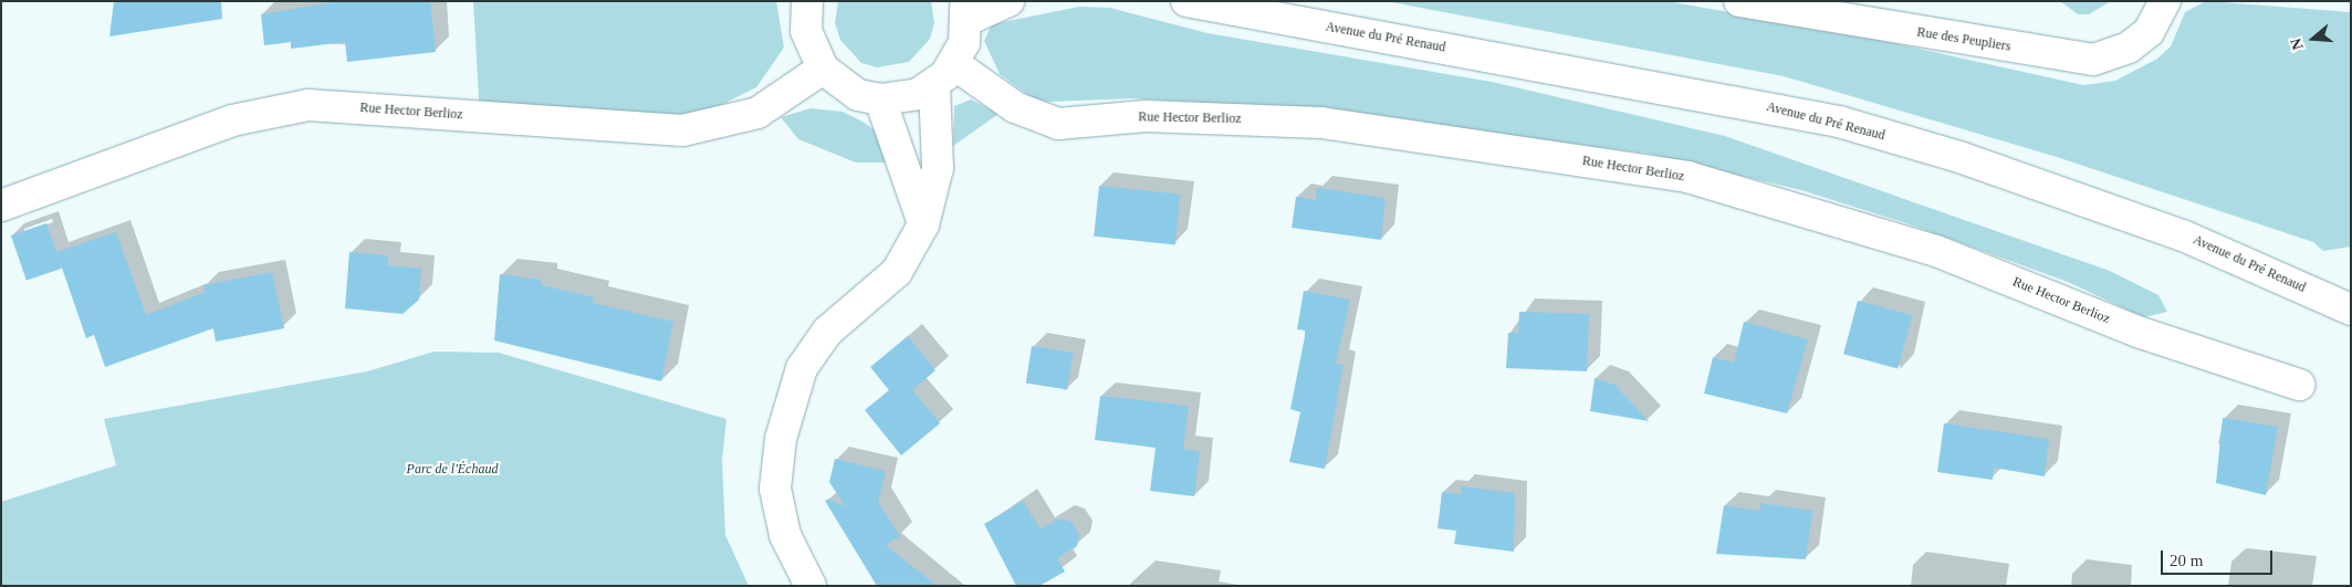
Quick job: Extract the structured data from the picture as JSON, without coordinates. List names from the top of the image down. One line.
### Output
{"streets":{"street":["Avenue du Pré Renaud","Rue des Peupliers","Rue Hector Berlioz"]},"parks":["Parc de l'Échaud"],"scale_bar":"20 m","north":"left"}
